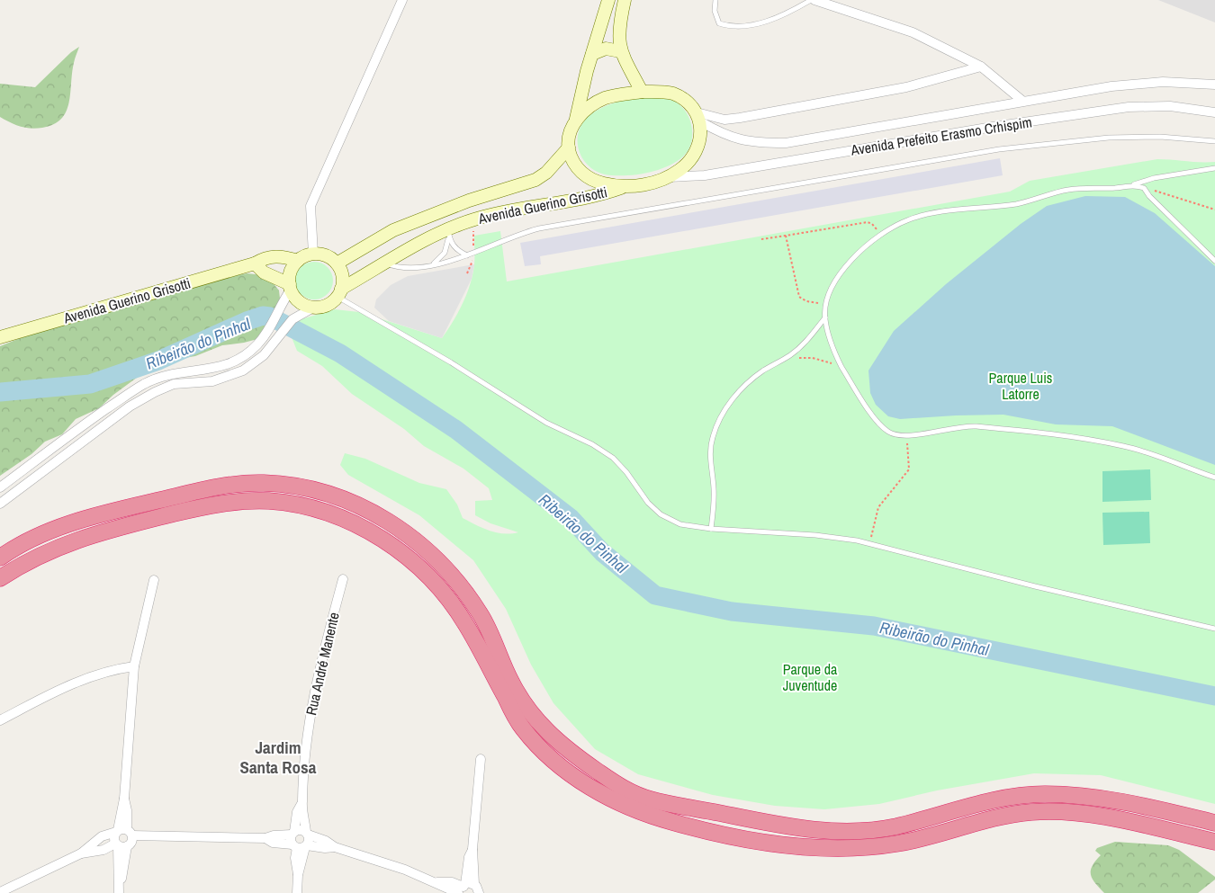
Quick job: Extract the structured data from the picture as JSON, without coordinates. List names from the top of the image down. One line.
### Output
{"streets":{"main road":["Avenida Guerino Grisotti"],"street":["Avenida Prefeito Erasmo Crhispim","Rua André Manente"]},"crossings":[["Avenida Prefeito Erasmo Crhispim","Avenida Guerino Grisotti"]],"districts":["Jardim Santa Rosa"],"water":["Ribeirão do Pinhal"],"parks":["Parque Luis Latorre","Parque da Juventude"]}
